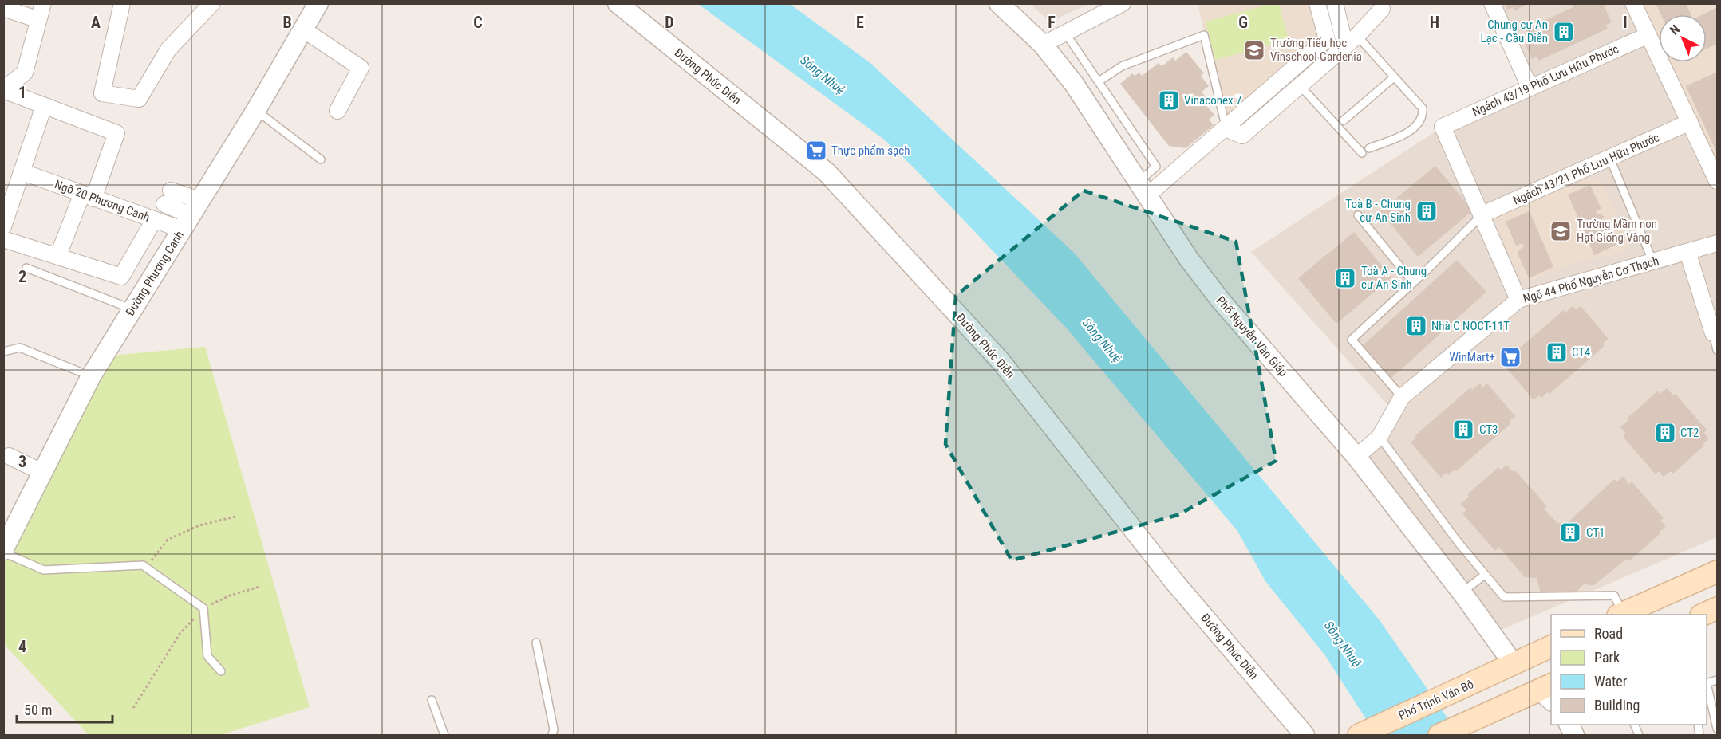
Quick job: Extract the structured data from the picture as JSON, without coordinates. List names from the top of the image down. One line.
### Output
{"streets":{"main road":["Phố Trịnh Văn Bô"],"street":["Đường Phúc Diễn","Ngách 43/19 Phố Lưu Hữu Phước","Ngách 43/21 Phố Lưu Hữu Phước","Ngõ 20 Phương Canh","Đường Phương Canh","Ngõ 44 Phố Nguyễn Cơ Thạch","Phố Nguyễn Văn Giáp"]},"crossings":[["Ngách 43/19 Phố Lưu Hữu Phước","Ngách 43/21 Phố Lưu Hữu Phước"],["Ngõ 20 Phương Canh","Đường Phương Canh"],["Ngõ 44 Phố Nguyễn Cơ Thạch","Phố Nguyễn Văn Giáp"],["Phố Nguyễn Văn Giáp","Phố Trịnh Văn Bô"]],"water":["Sông Nhuệ"],"places":{"building":["Chung cư An Lạc - Cầu Diễn","Vinaconex 7","Toà B - Chung cư An Sinh","Toà A - Chung cư An Sinh","Nhà C NOCT-11T","CT4","CT3","CT2","CT1"],"school or university":["Trường Tiểu học Vinschool Gardenia","Trường Mầm non Hạt Giống Vàng"],"supermarket":["Thực phẩm sạch","WinMart+"]},"legend":["Road","Park","Water","Building"],"scale_bar":"50 m","north":"top left","grid":{"columns":["A","B","C","D","E","F","G","H","I"],"rows":["1","2","3","4"]}}
